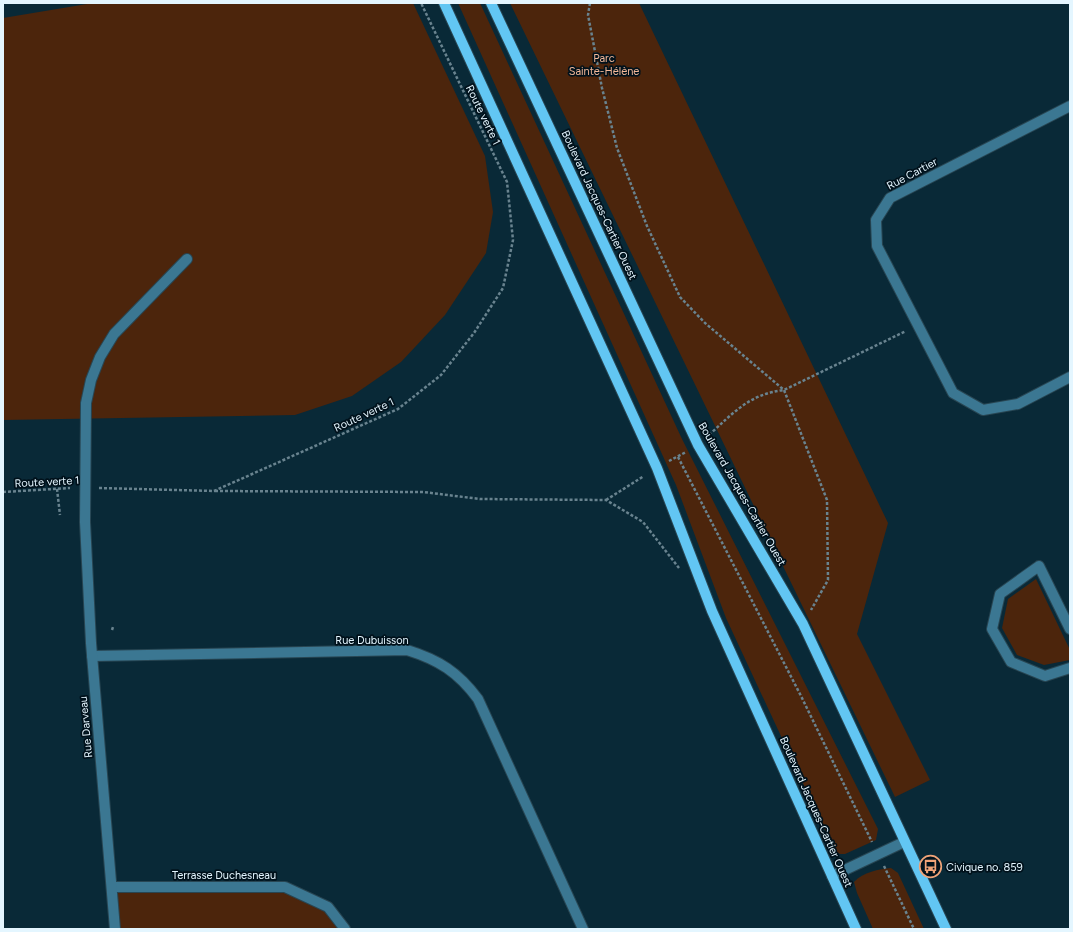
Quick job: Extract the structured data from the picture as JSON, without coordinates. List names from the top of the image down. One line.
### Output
{"streets":{"main road":["Boulevard Jacques-Cartier Ouest"],"street":["Rue Cartier","Rue Dubuisson","Rue Darveau","Terrasse Duchesneau"],"path":["Route verte 1"]},"crossings":[["Route verte 1","Rue Darveau"],["Rue Dubuisson","Rue Darveau"],["Rue Darveau","Terrasse Duchesneau"]],"parks":["Parc Sainte-Hélène"],"places":{"bus stop":["Civique no. 859"]}}
